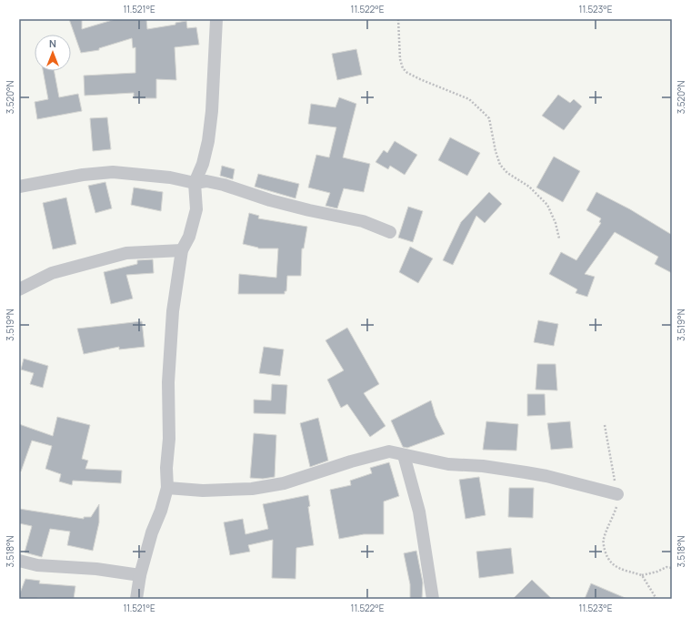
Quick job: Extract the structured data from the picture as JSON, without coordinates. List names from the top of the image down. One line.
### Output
{"north":"top","coordinates":["11.521°E","11.522°E","11.523°E","3.520°N","3.519°N","3.518°N"]}
